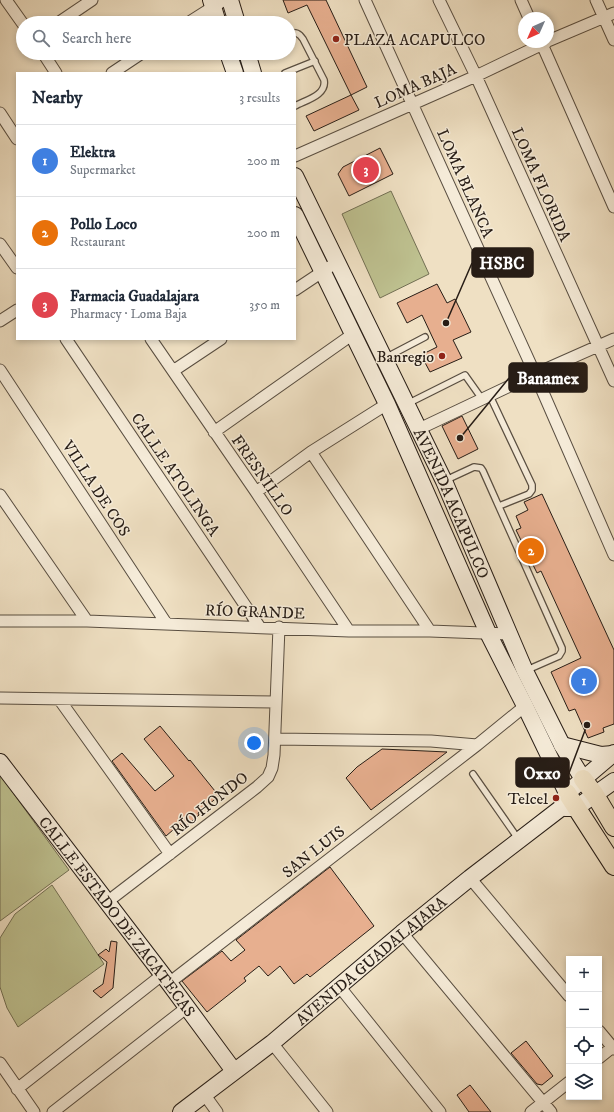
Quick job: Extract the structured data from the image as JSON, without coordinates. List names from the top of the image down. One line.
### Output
{"streets":{"main road":["AVENIDA ACAPULCO","CALLE ESTADO DE ZACATECAS","AVENIDA GUADALAJARA"],"street":["LOMA BAJA","LOMA BLANCA","LOMA FLORIDA","CALLE ATOLINGA","FRESNILLO","VILLA DE COS","RÍO GRANDE","RÍO HONDO","SAN LUIS"]},"crossings":[["LOMA BAJA","LOMA BLANCA"],["LOMA BAJA","LOMA FLORIDA"],["CALLE ATOLINGA","RÍO GRANDE"],["FRESNILLO","RÍO GRANDE"],["VILLA DE COS","RÍO GRANDE"],["AVENIDA ACAPULCO","RÍO GRANDE"],["AVENIDA ACAPULCO","SAN LUIS"],["AVENIDA ACAPULCO","AVENIDA GUADALAJARA"],["RÍO GRANDE","RÍO HONDO"],["RÍO HONDO","CALLE ESTADO DE ZACATECAS"],["SAN LUIS","CALLE ESTADO DE ZACATECAS"],["CALLE ESTADO DE ZACATECAS","AVENIDA GUADALAJARA"]],"places":["PLAZA ACAPULCO","HSBC","Banregio","Banamex","Oxxo","Telcel"],"north":"bottom left","page":{"search":"Search here","heading":["Nearby","3 results"],"list":[{"mark":"1","name":"Elektra","note":"Supermarket","value":"200 m"},{"mark":"2","name":"Pollo Loco","note":"Restaurant","value":"200 m"},{"mark":"3","name":"Farmacia Guadalajara","note":"Pharmacy · Loma Baja","value":"350 m"}],"pins":["3","2","1"],"map_buttons":["+","−"]}}
